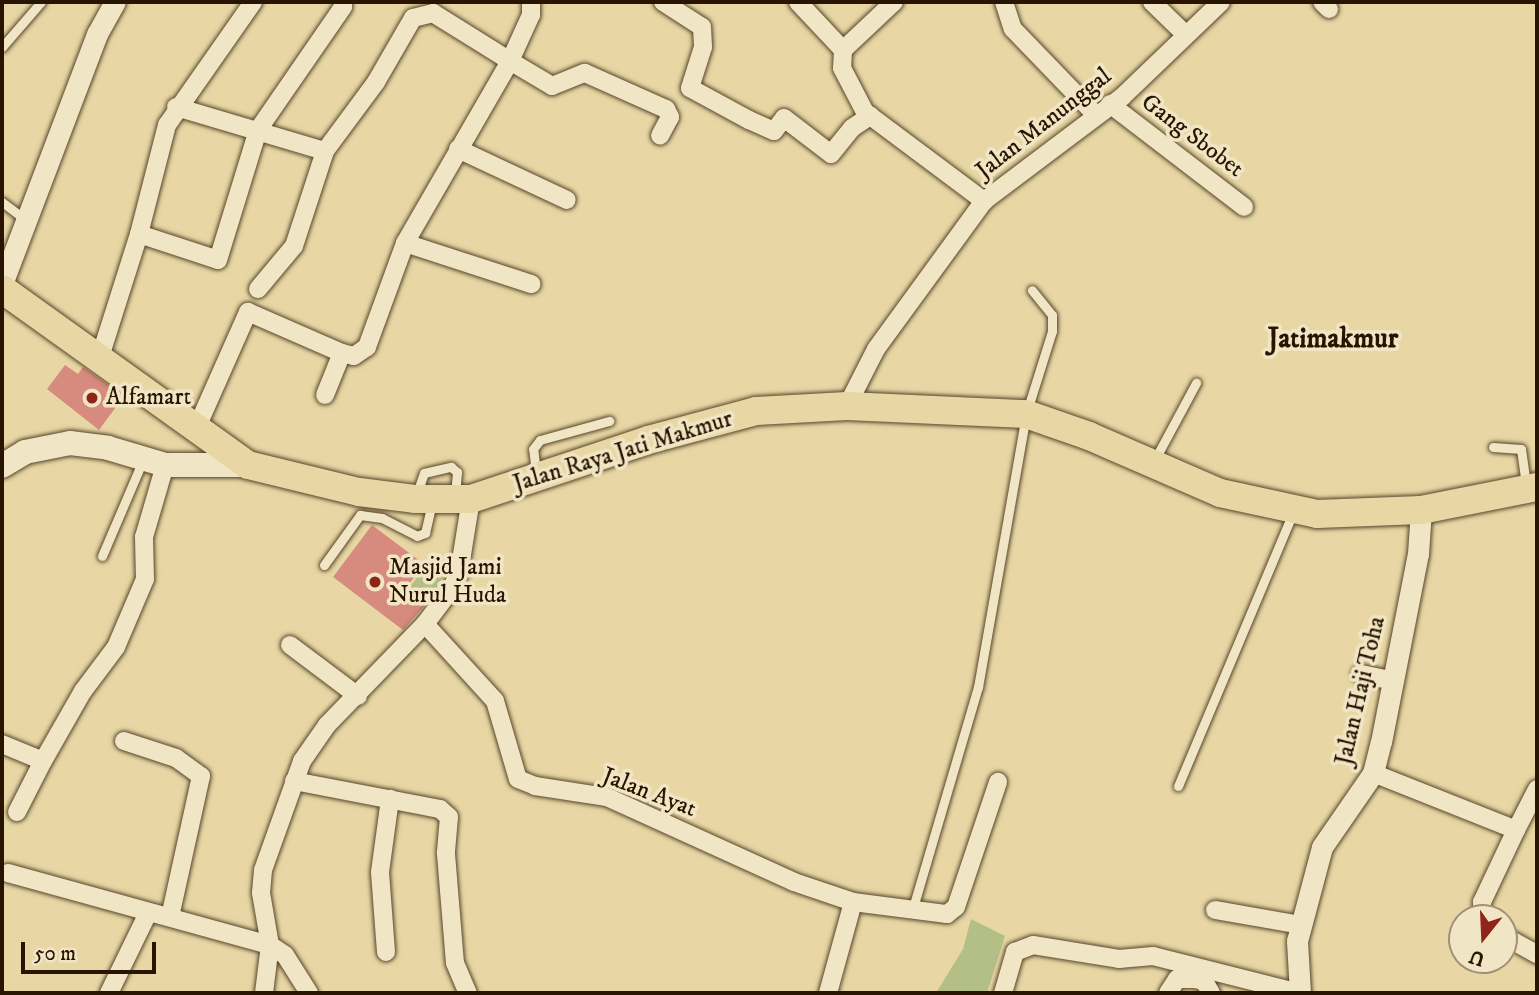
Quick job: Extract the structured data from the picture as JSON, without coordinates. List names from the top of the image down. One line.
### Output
{"streets":{"main road":["Jalan Raya Jati Makmur"],"street":["Jalan Manunggal","Gang Sbobet","Jalan Haji Toha","Jalan Ayat"]},"crossings":[["Jalan Manunggal","Gang Sbobet"],["Jalan Manunggal","Jalan Raya Jati Makmur"],["Jalan Raya Jati Makmur","Jalan Haji Toha"]],"districts":["Jatimakmur"],"places":["Alfamart","Masjid Jami Nurul Huda"],"scale_bar":"50 m","north":"bottom"}
